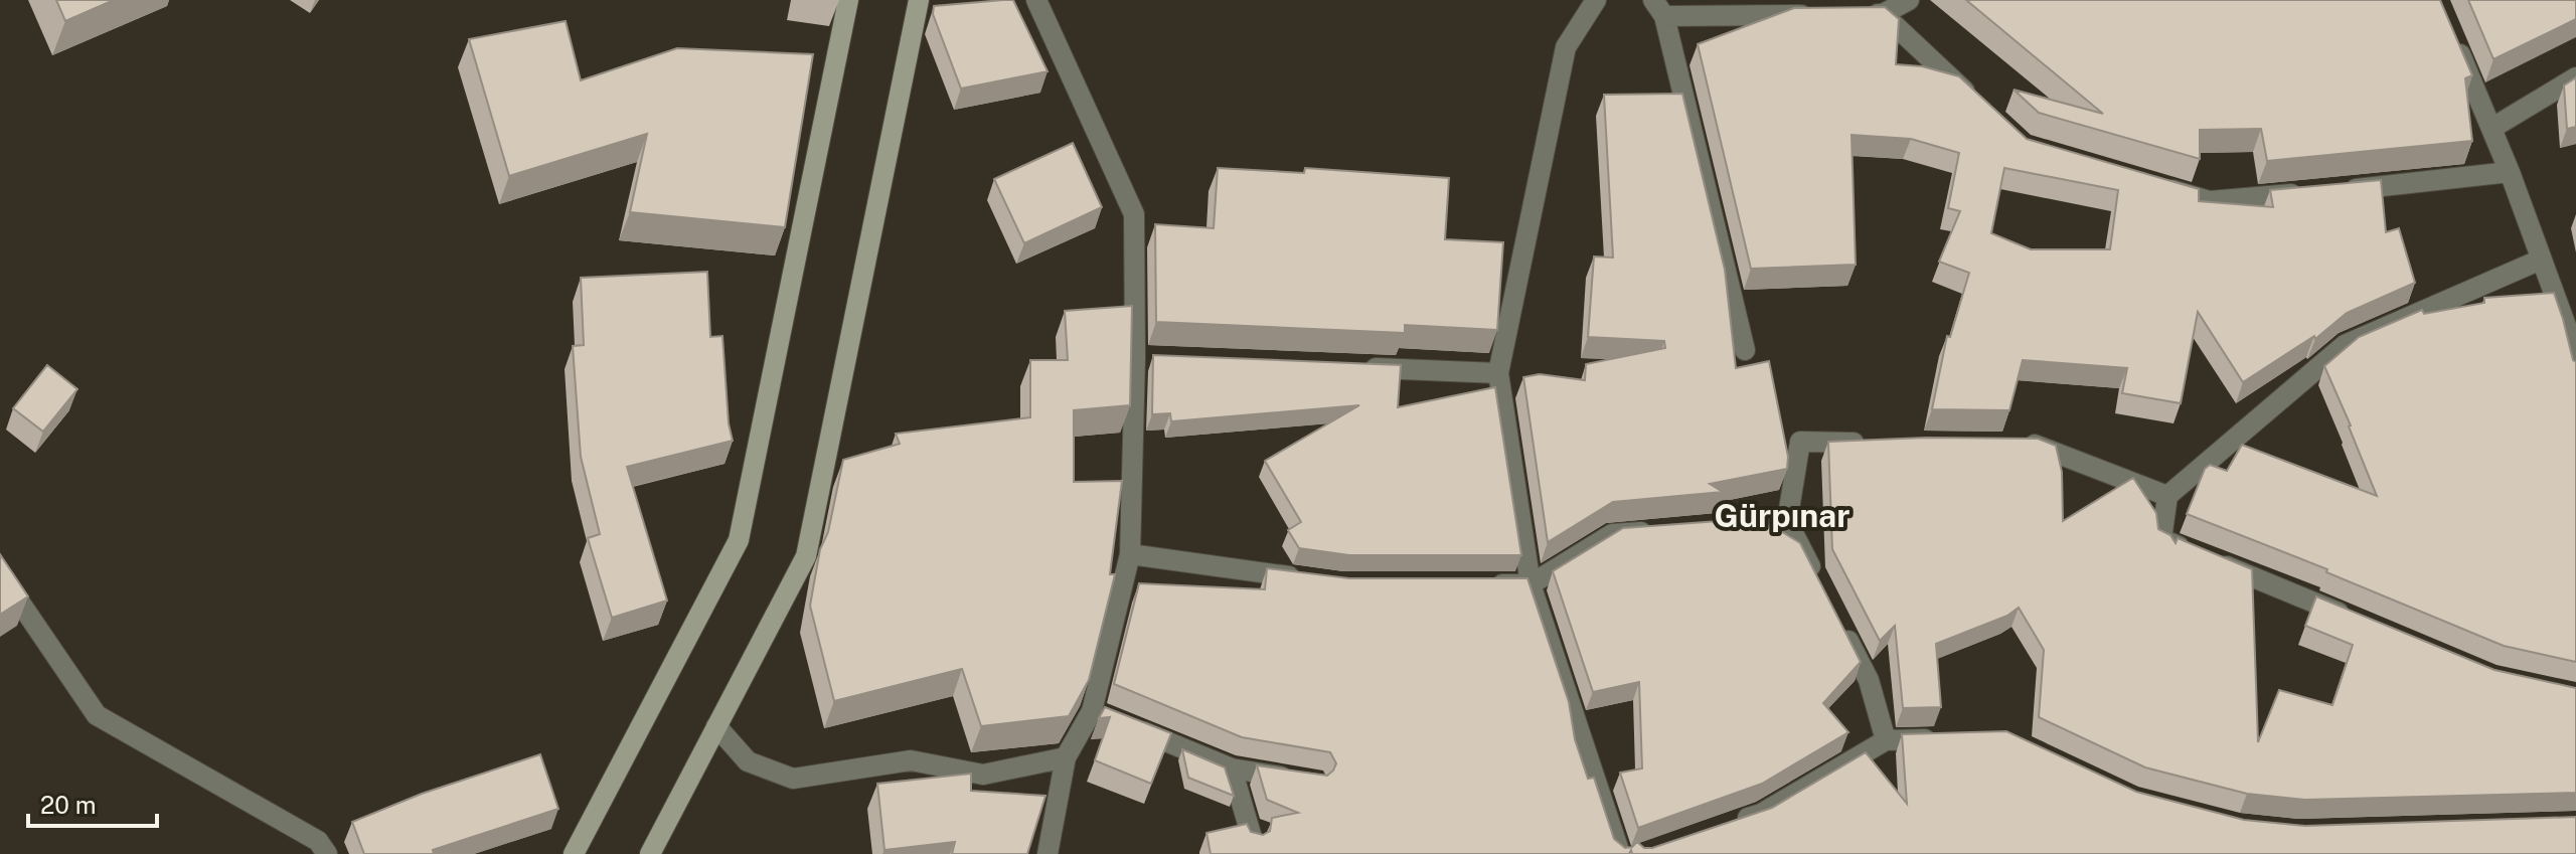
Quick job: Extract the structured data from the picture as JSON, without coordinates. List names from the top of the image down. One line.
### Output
{"districts":["Gürpınar"],"scale_bar":"20 m"}
